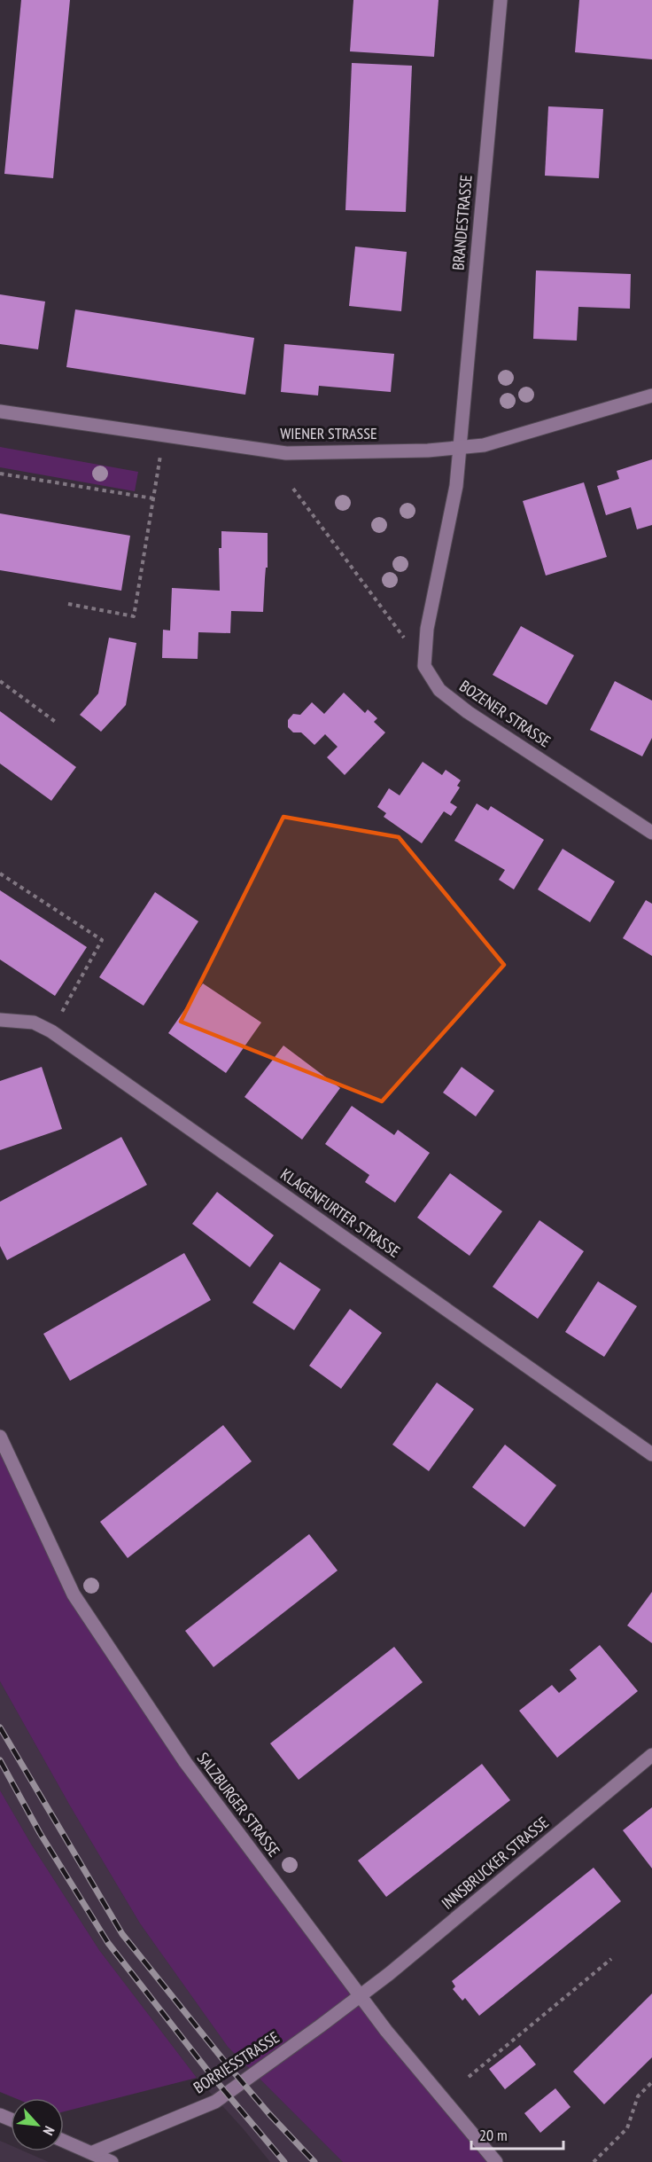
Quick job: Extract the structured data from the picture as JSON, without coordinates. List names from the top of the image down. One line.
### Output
{"streets":{"street":["BRANDESTRASSE","WIENER STRASSE","BOZENER STRASSE","KLAGENFURTER STRASSE","SALZBURGER STRASSE","INNSBRUCKER STRASSE","BORRIESSTRASSE"]},"crossings":[["BRANDESTRASSE","WIENER STRASSE"],["SALZBURGER STRASSE","INNSBRUCKER STRASSE"],["SALZBURGER STRASSE","BORRIESSTRASSE"],["INNSBRUCKER STRASSE","BORRIESSTRASSE"]],"scale_bar":"20 m","north":"bottom right"}
